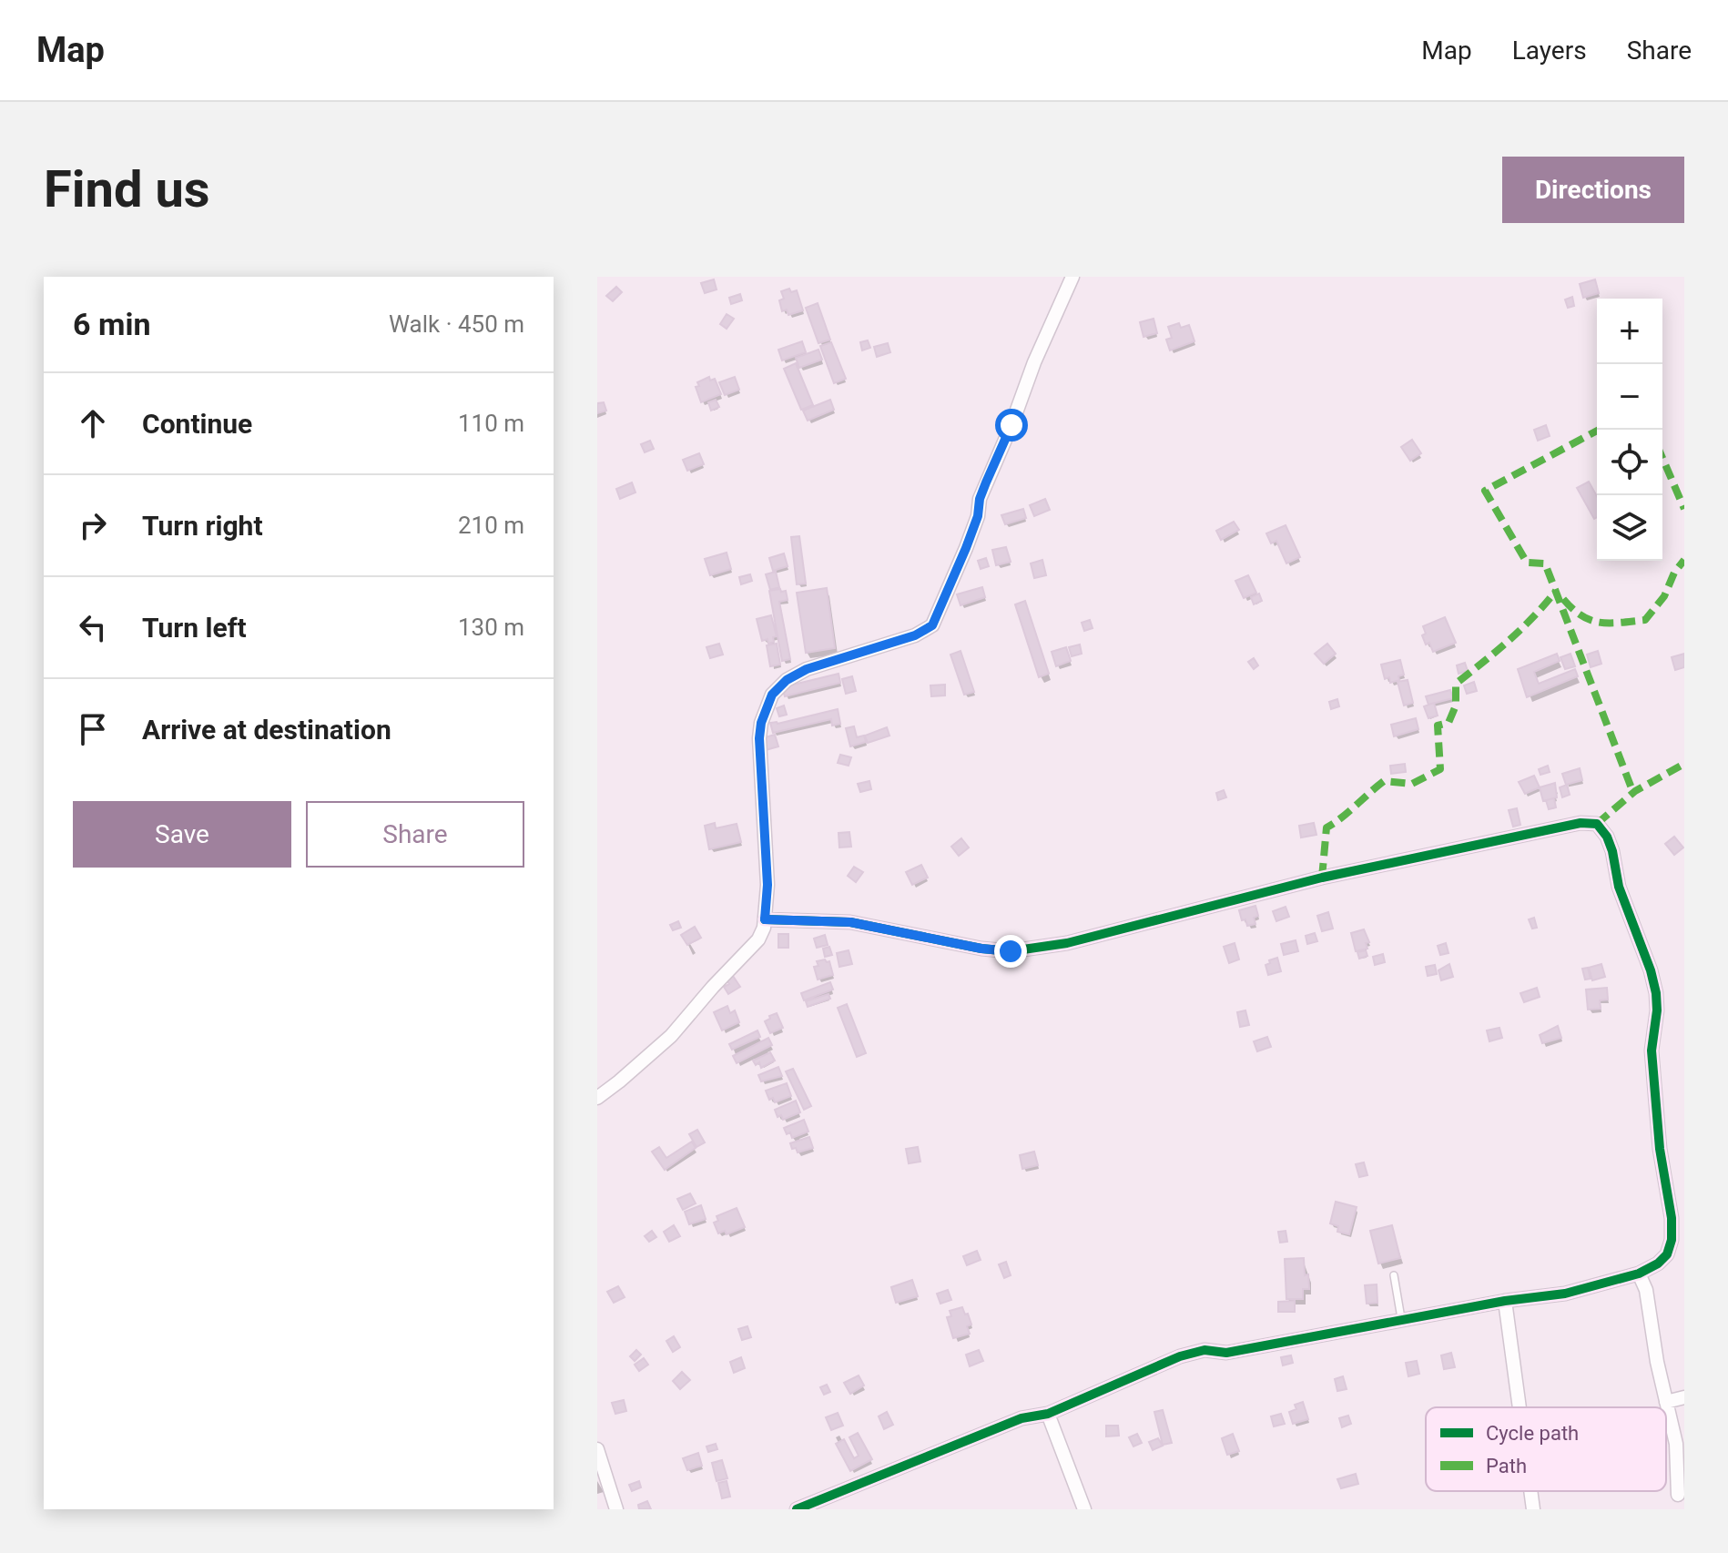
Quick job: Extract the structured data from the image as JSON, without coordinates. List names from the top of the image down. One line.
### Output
{"legend":["Cycle path","Path"],"page":{"header":"Map","nav":["Map","Layers","Share"],"buttons":["Directions",["Save","Share"]],"title":"Find us","heading":["6 min","Walk · 450 m"],"map_buttons":["+","−"],"list":[["Continue","110 m"],["Turn right","210 m"],["Turn left","130 m"],"Arrive at destination"]}}
